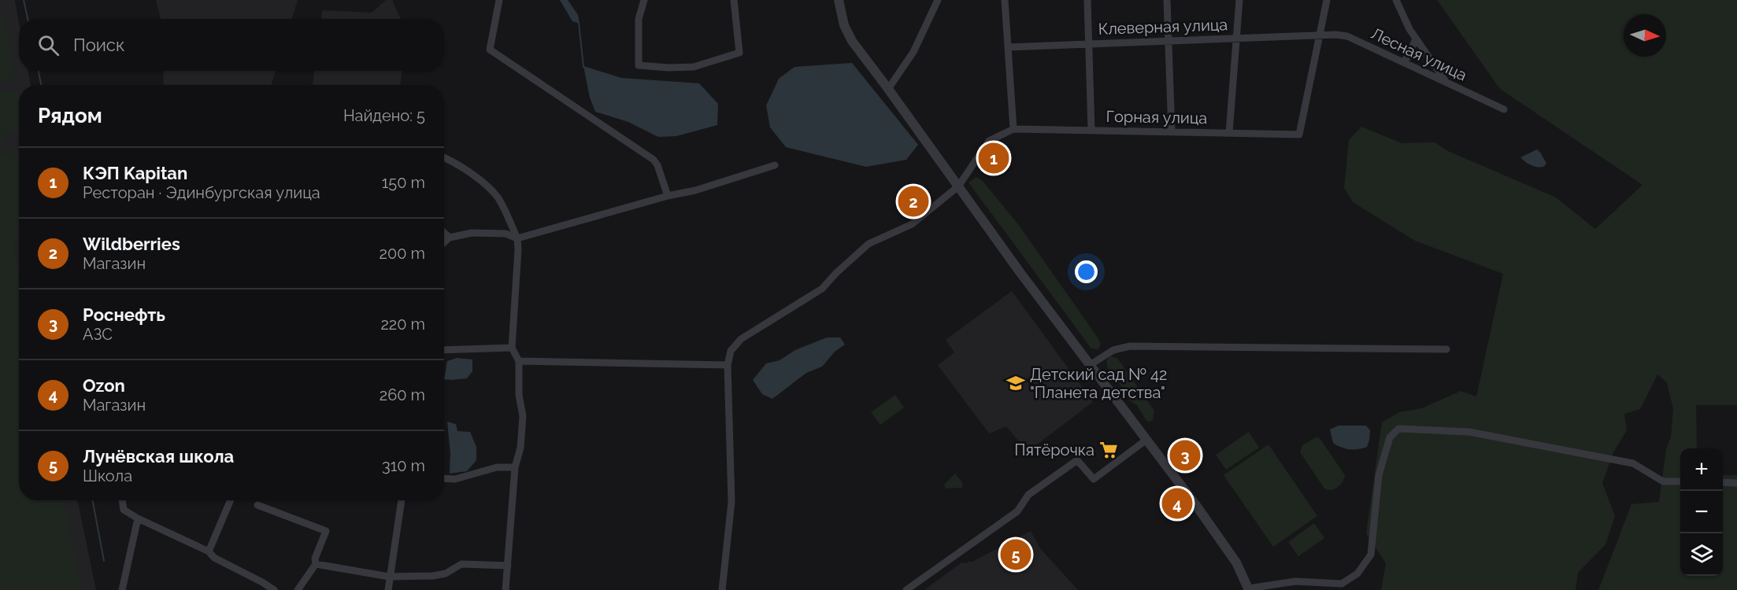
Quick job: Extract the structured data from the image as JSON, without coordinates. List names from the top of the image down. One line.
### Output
{"streets":{"street":["Клеверная улица","Лесная улица","Горная улица"]},"crossings":[["Клеверная улица","Лесная улица"],["Клеверная улица","Горная улица"],["Лесная улица","Горная улица"]],"places":{"school or university":["Детский сад № 42 \"Планета детства\""],"supermarket":["Пятёрочка"]},"north":"right","page":{"search":"Поиск","heading":["Рядом","Найдено: 5"],"pins":["1","2","3","4","5"],"list":[{"mark":"1","name":"КЭП Kapitan","note":"Ресторан · Эдинбургская улица","value":"150 m"},{"mark":"2","name":"Wildberries","note":"Магазин","value":"200 m"},{"mark":"3","name":"Роснефть","note":"АЗС","value":"220 m"},{"mark":"4","name":"Ozon","note":"Магазин","value":"260 m"},{"mark":"5","name":"Лунёвская школа","note":"Школа","value":"310 m"}],"map_buttons":["+","−"]}}
